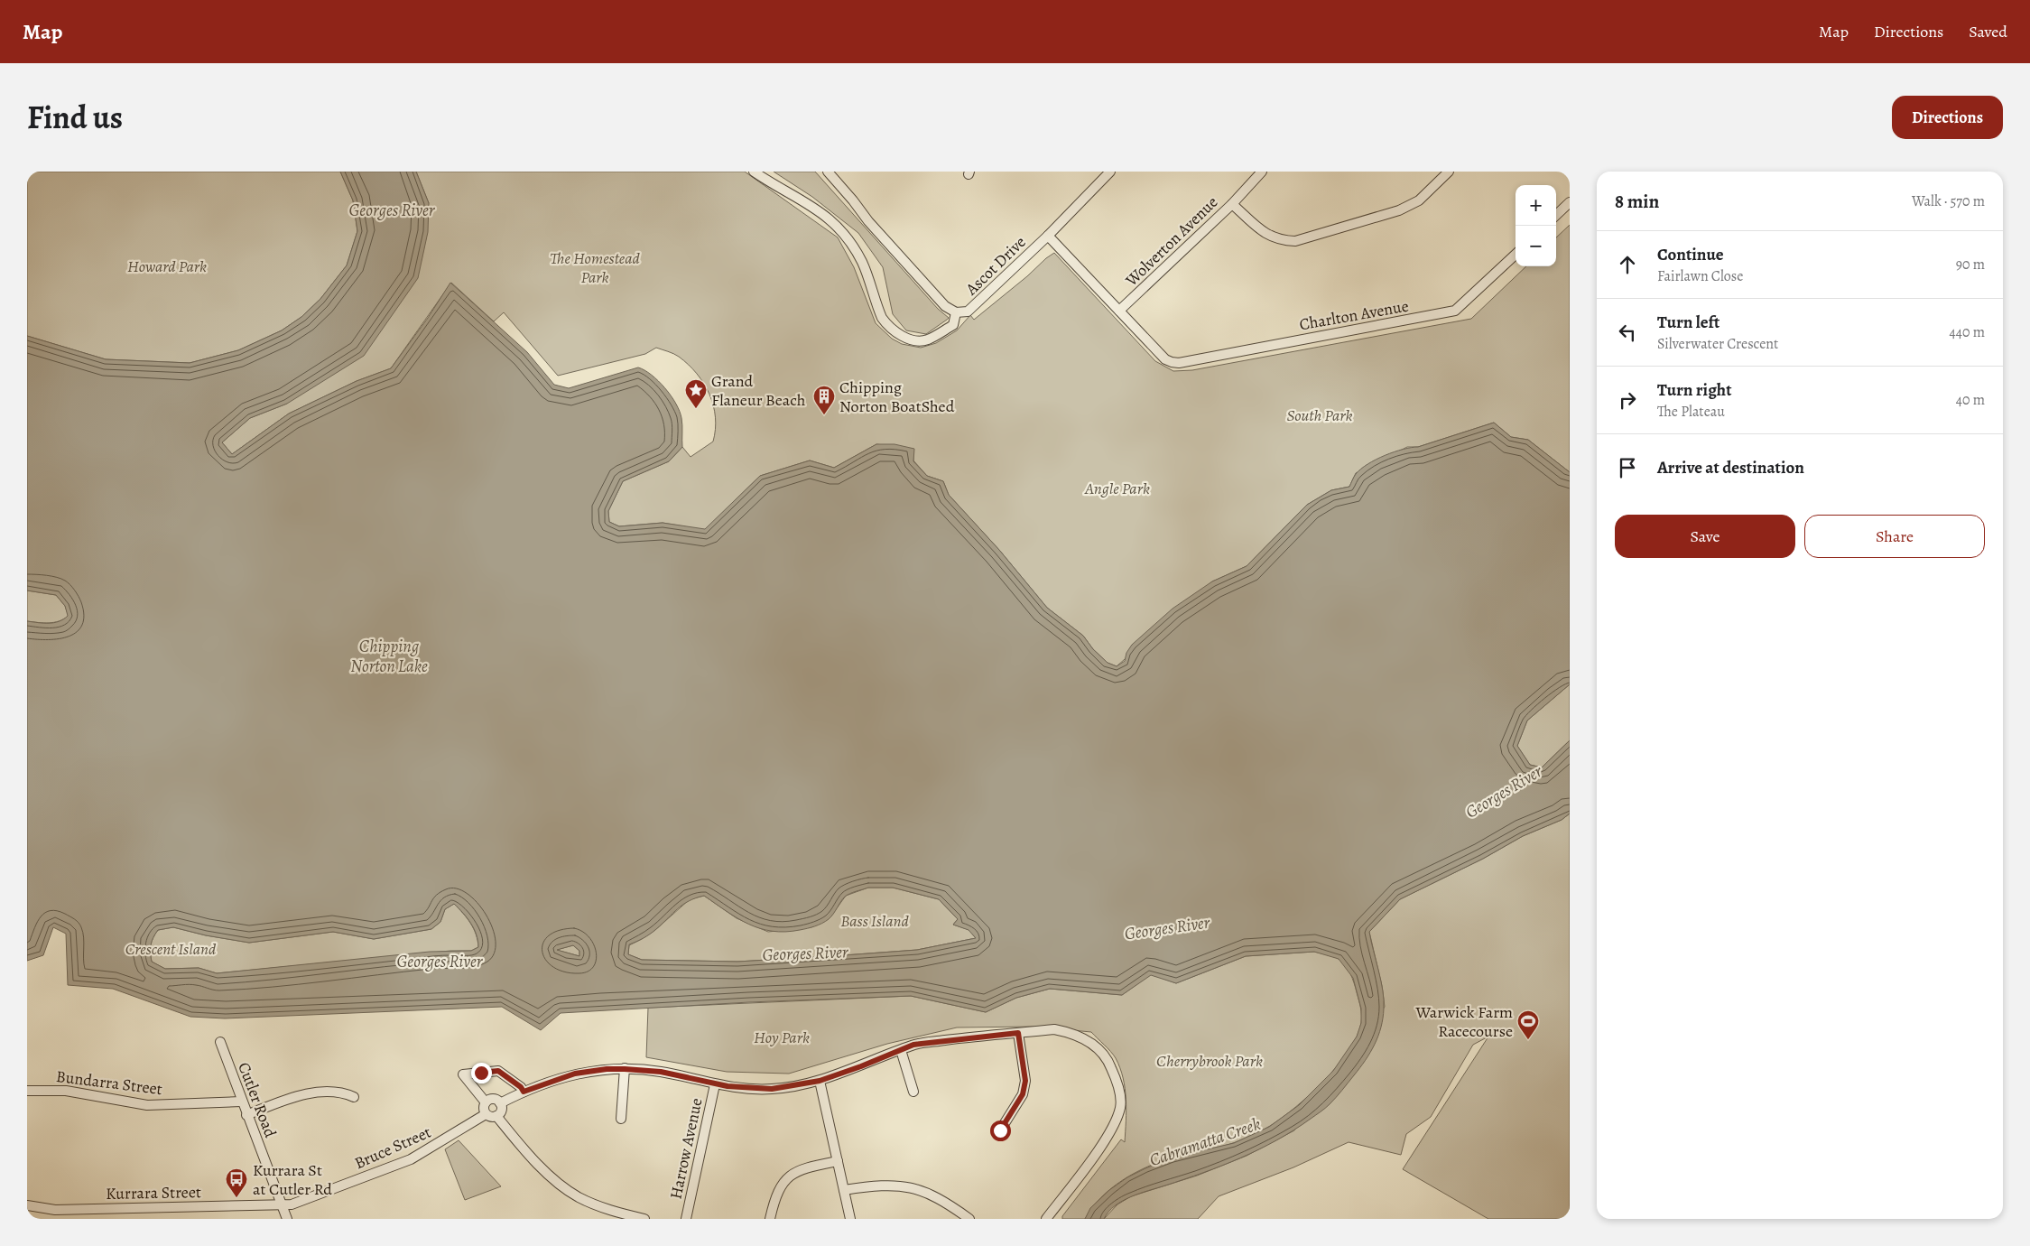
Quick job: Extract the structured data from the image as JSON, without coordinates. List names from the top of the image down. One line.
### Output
{"streets":{"street":["Wolverton Avenue","Ascot Drive","Charlton Avenue","Bundarra Street","Cutler Road","Bruce Street","Harrow Avenue","Kurrara Street"]},"crossings":[["Wolverton Avenue","Charlton Avenue"],["Bundarra Street","Cutler Road"],["Cutler Road","Bruce Street"],["Cutler Road","Kurrara Street"],["Bruce Street","Kurrara Street"]],"water":["Georges River","Chipping Norton Lake","Cabramatta Creek"],"parks":["The Homestead Park","Howard Park","South Park","Angle Park","Bass Island","Crescent Island","Hoy Park","Cherrybrook Park"],"places":{"place":["Grand Flaneur Beach"],"building":["Chipping Norton BoatShed"],"sports":["Warwick Farm Racecourse"],"bus stop":["Kurrara St at Cutler Rd"]},"page":{"header":"Map","nav":["Map","Directions","Saved"],"title":"Find us","buttons":["Directions",["Save","Share"]],"heading":["8 min","Walk · 570 m"],"map_buttons":["+","−"],"list":[["Continue","Fairlawn Close","90 m"],["Turn left","Silverwater Crescent","440 m"],["Turn right","The Plateau","40 m"],"Arrive at destination"]}}
